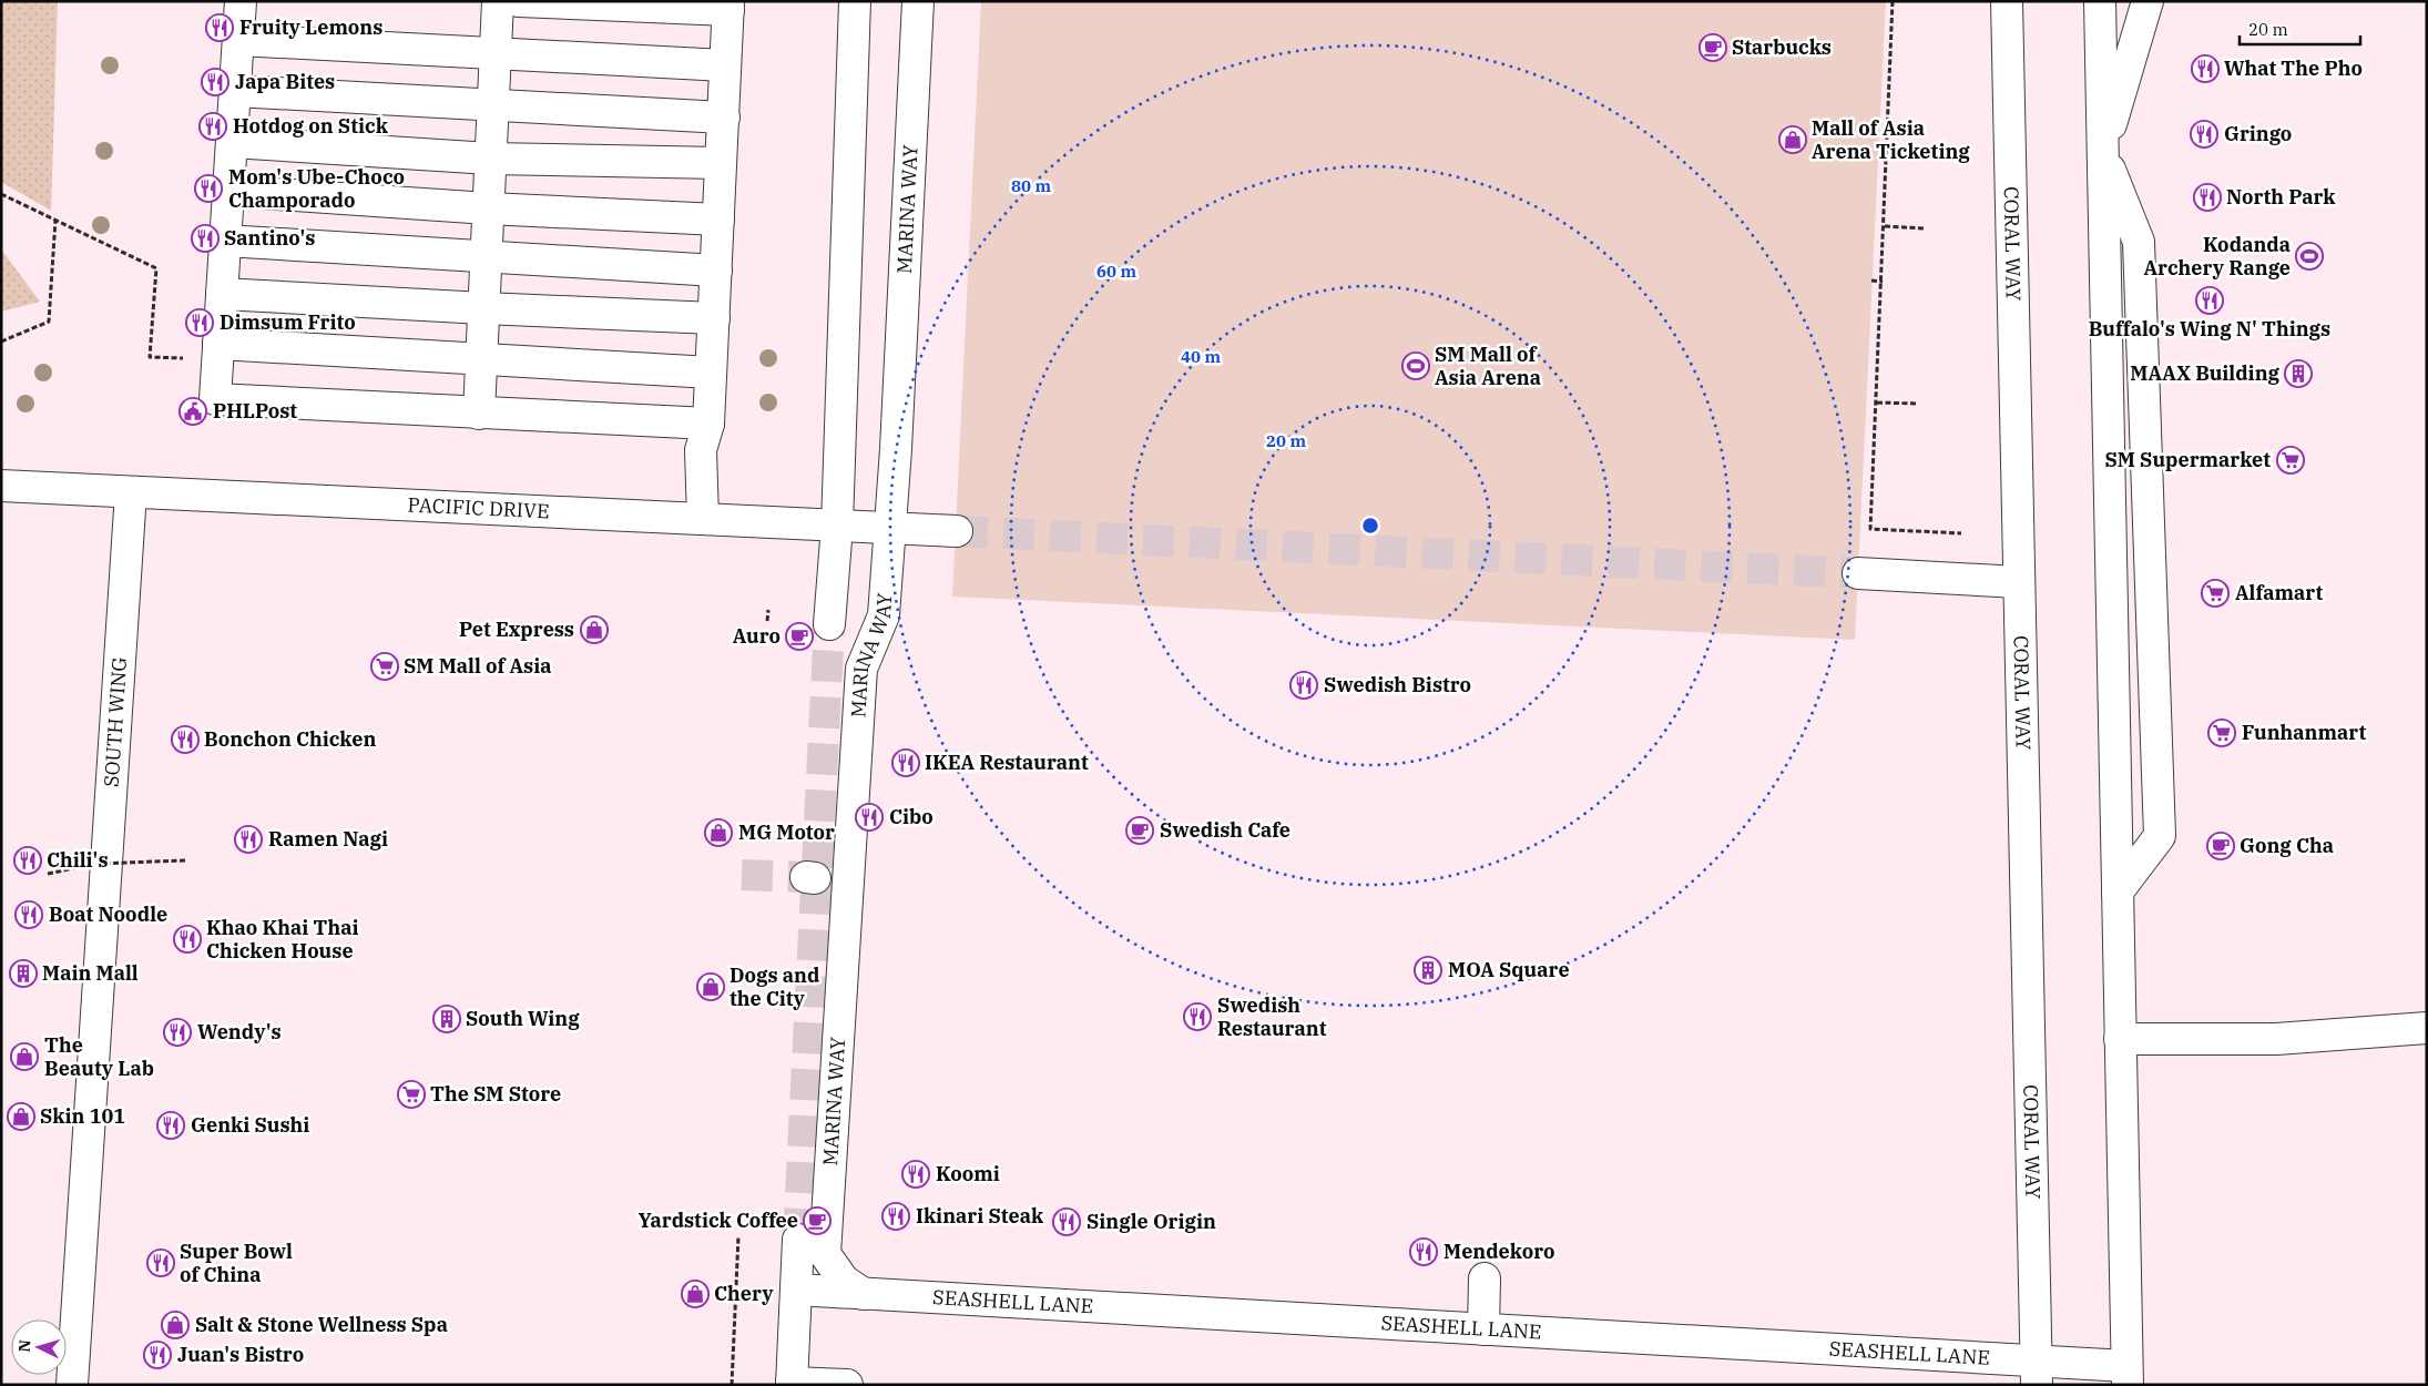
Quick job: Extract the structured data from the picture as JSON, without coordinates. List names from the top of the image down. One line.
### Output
{"streets":{"street":["MARINA WAY","CORAL WAY","PACIFIC DRIVE","SOUTH WING","SEASHELL LANE"]},"crossings":[["MARINA WAY","PACIFIC DRIVE"],["MARINA WAY","SEASHELL LANE"],["CORAL WAY","SEASHELL LANE"],["PACIFIC DRIVE","SOUTH WING"]],"places":{"restaurant":["Fruity Lemons","What The Pho","Japa Bites","Hotdog on Stick","Gringo","Mom's Ube-Choco Champorado","North Park","Santino's","Buffalo's Wing N' Things","Dimsum Frito","Swedish Bistro","Bonchon Chicken","IKEA Restaurant","Cibo","Ramen Nagi","Chili's","Boat Noodle","Khao Khai Thai Chicken House","Swedish Restaurant","Wendy's","Genki Sushi","Koomi","Ikinari Steak","Single Origin","Mendekoro","Super Bowl of China","Juan's Bistro"],"cafe":["Starbucks","Auro","Swedish Cafe","Gong Cha","Yardstick Coffee"],"shop":["Mall of Asia Arena Ticketing","Pet Express","MG Motor","Dogs and the City","The Beauty Lab","Skin 101","Chery","Salt & Stone Wellness Spa"],"sports":["Kodanda Archery Range","SM Mall of Asia Arena"],"building":["MAAX Building","MOA Square","Main Mall","South Wing"],"public building":["PHLPost"],"supermarket":["SM Supermarket","Alfamart","SM Mall of Asia","Funhanmart","The SM Store"]},"scale_bar":"20 m","north":"left","rings":["80 m","60 m","40 m","20 m"]}
